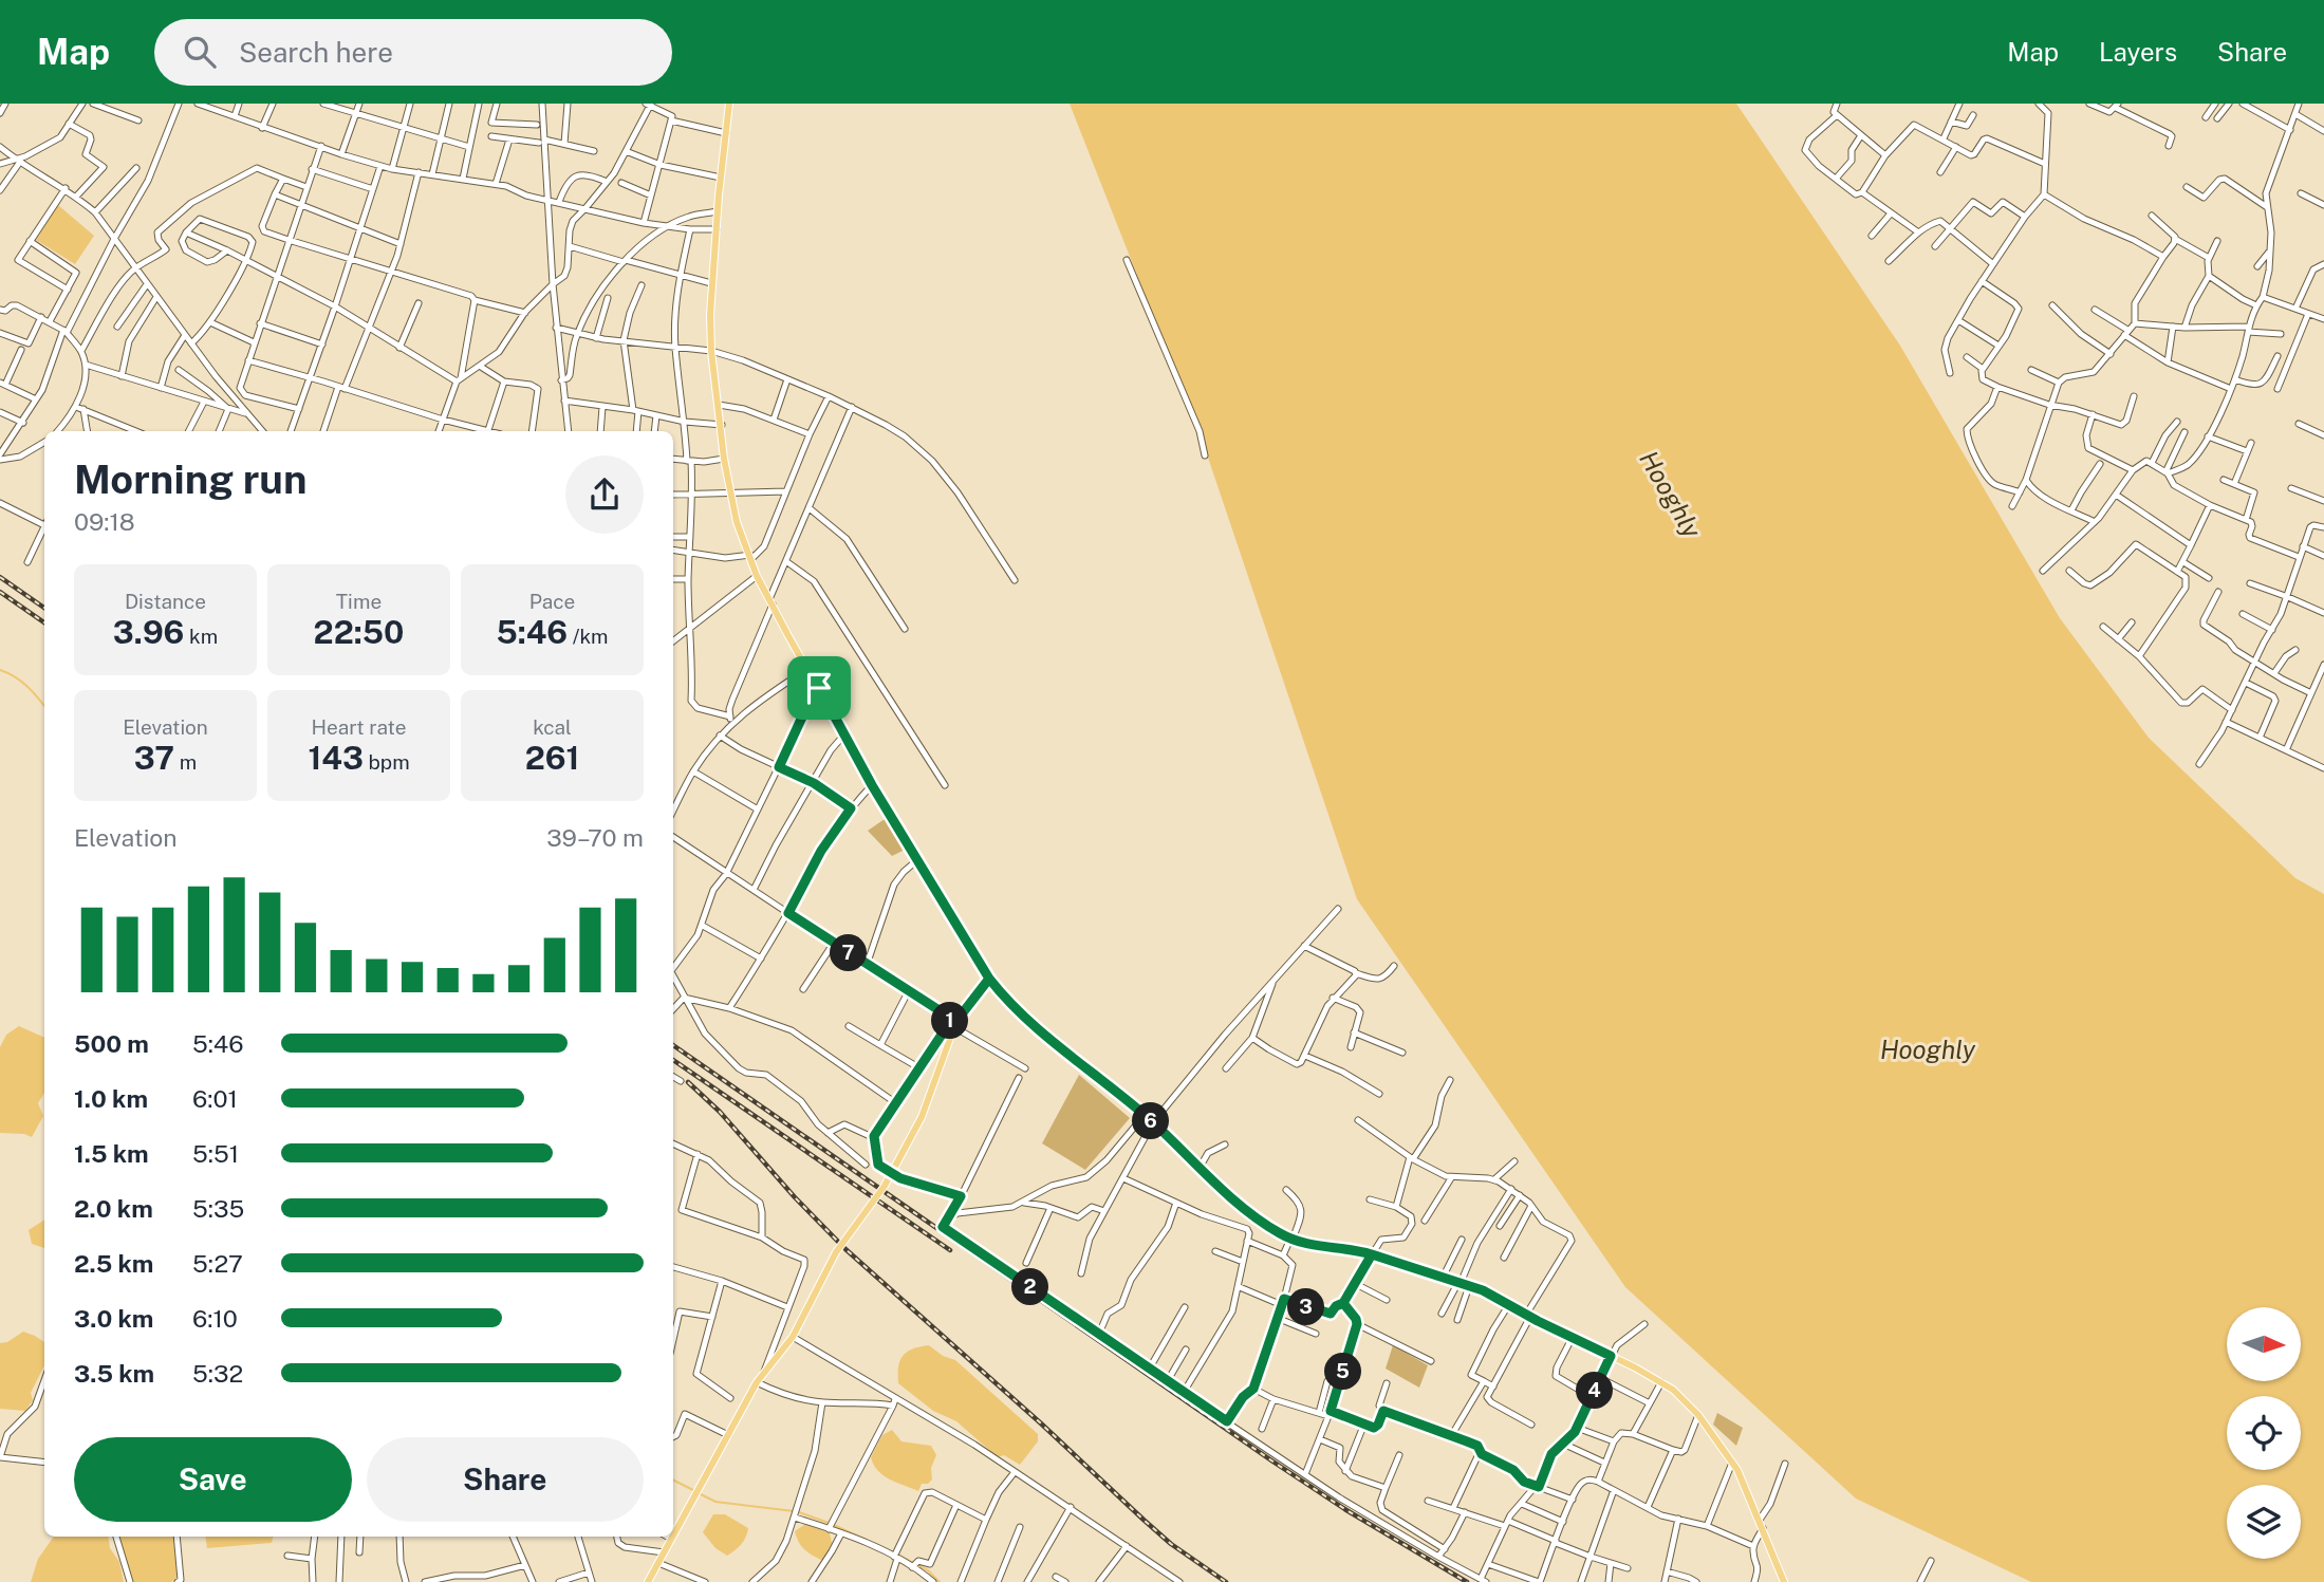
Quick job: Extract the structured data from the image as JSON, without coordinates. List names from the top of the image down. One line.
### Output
{"water":["Hooghly"],"north":"right","page":{"header":"Map","search":"Search here","nav":["Map","Layers","Share"],"heading":["Morning run","09:18"],"stats":[["Distance","3.96 km"],["Time","22:50"],["Pace","5:46 /km"],["Elevation","37 m"],["Heart rate","143 bpm"],["kcal","261"]],"chart":["Elevation","39–70 m"],"pins":["7","1","6","2","3","5","4"],"list":[{"name":"500 m","note":"5:46"},{"name":"1.0 km","note":"6:01"},{"name":"1.5 km","note":"5:51"},{"name":"2.0 km","note":"5:35"},{"name":"2.5 km","note":"5:27"},{"name":"3.0 km","note":"6:10"},{"name":"3.5 km","note":"5:32"}],"buttons":["Save","Share"]}}
